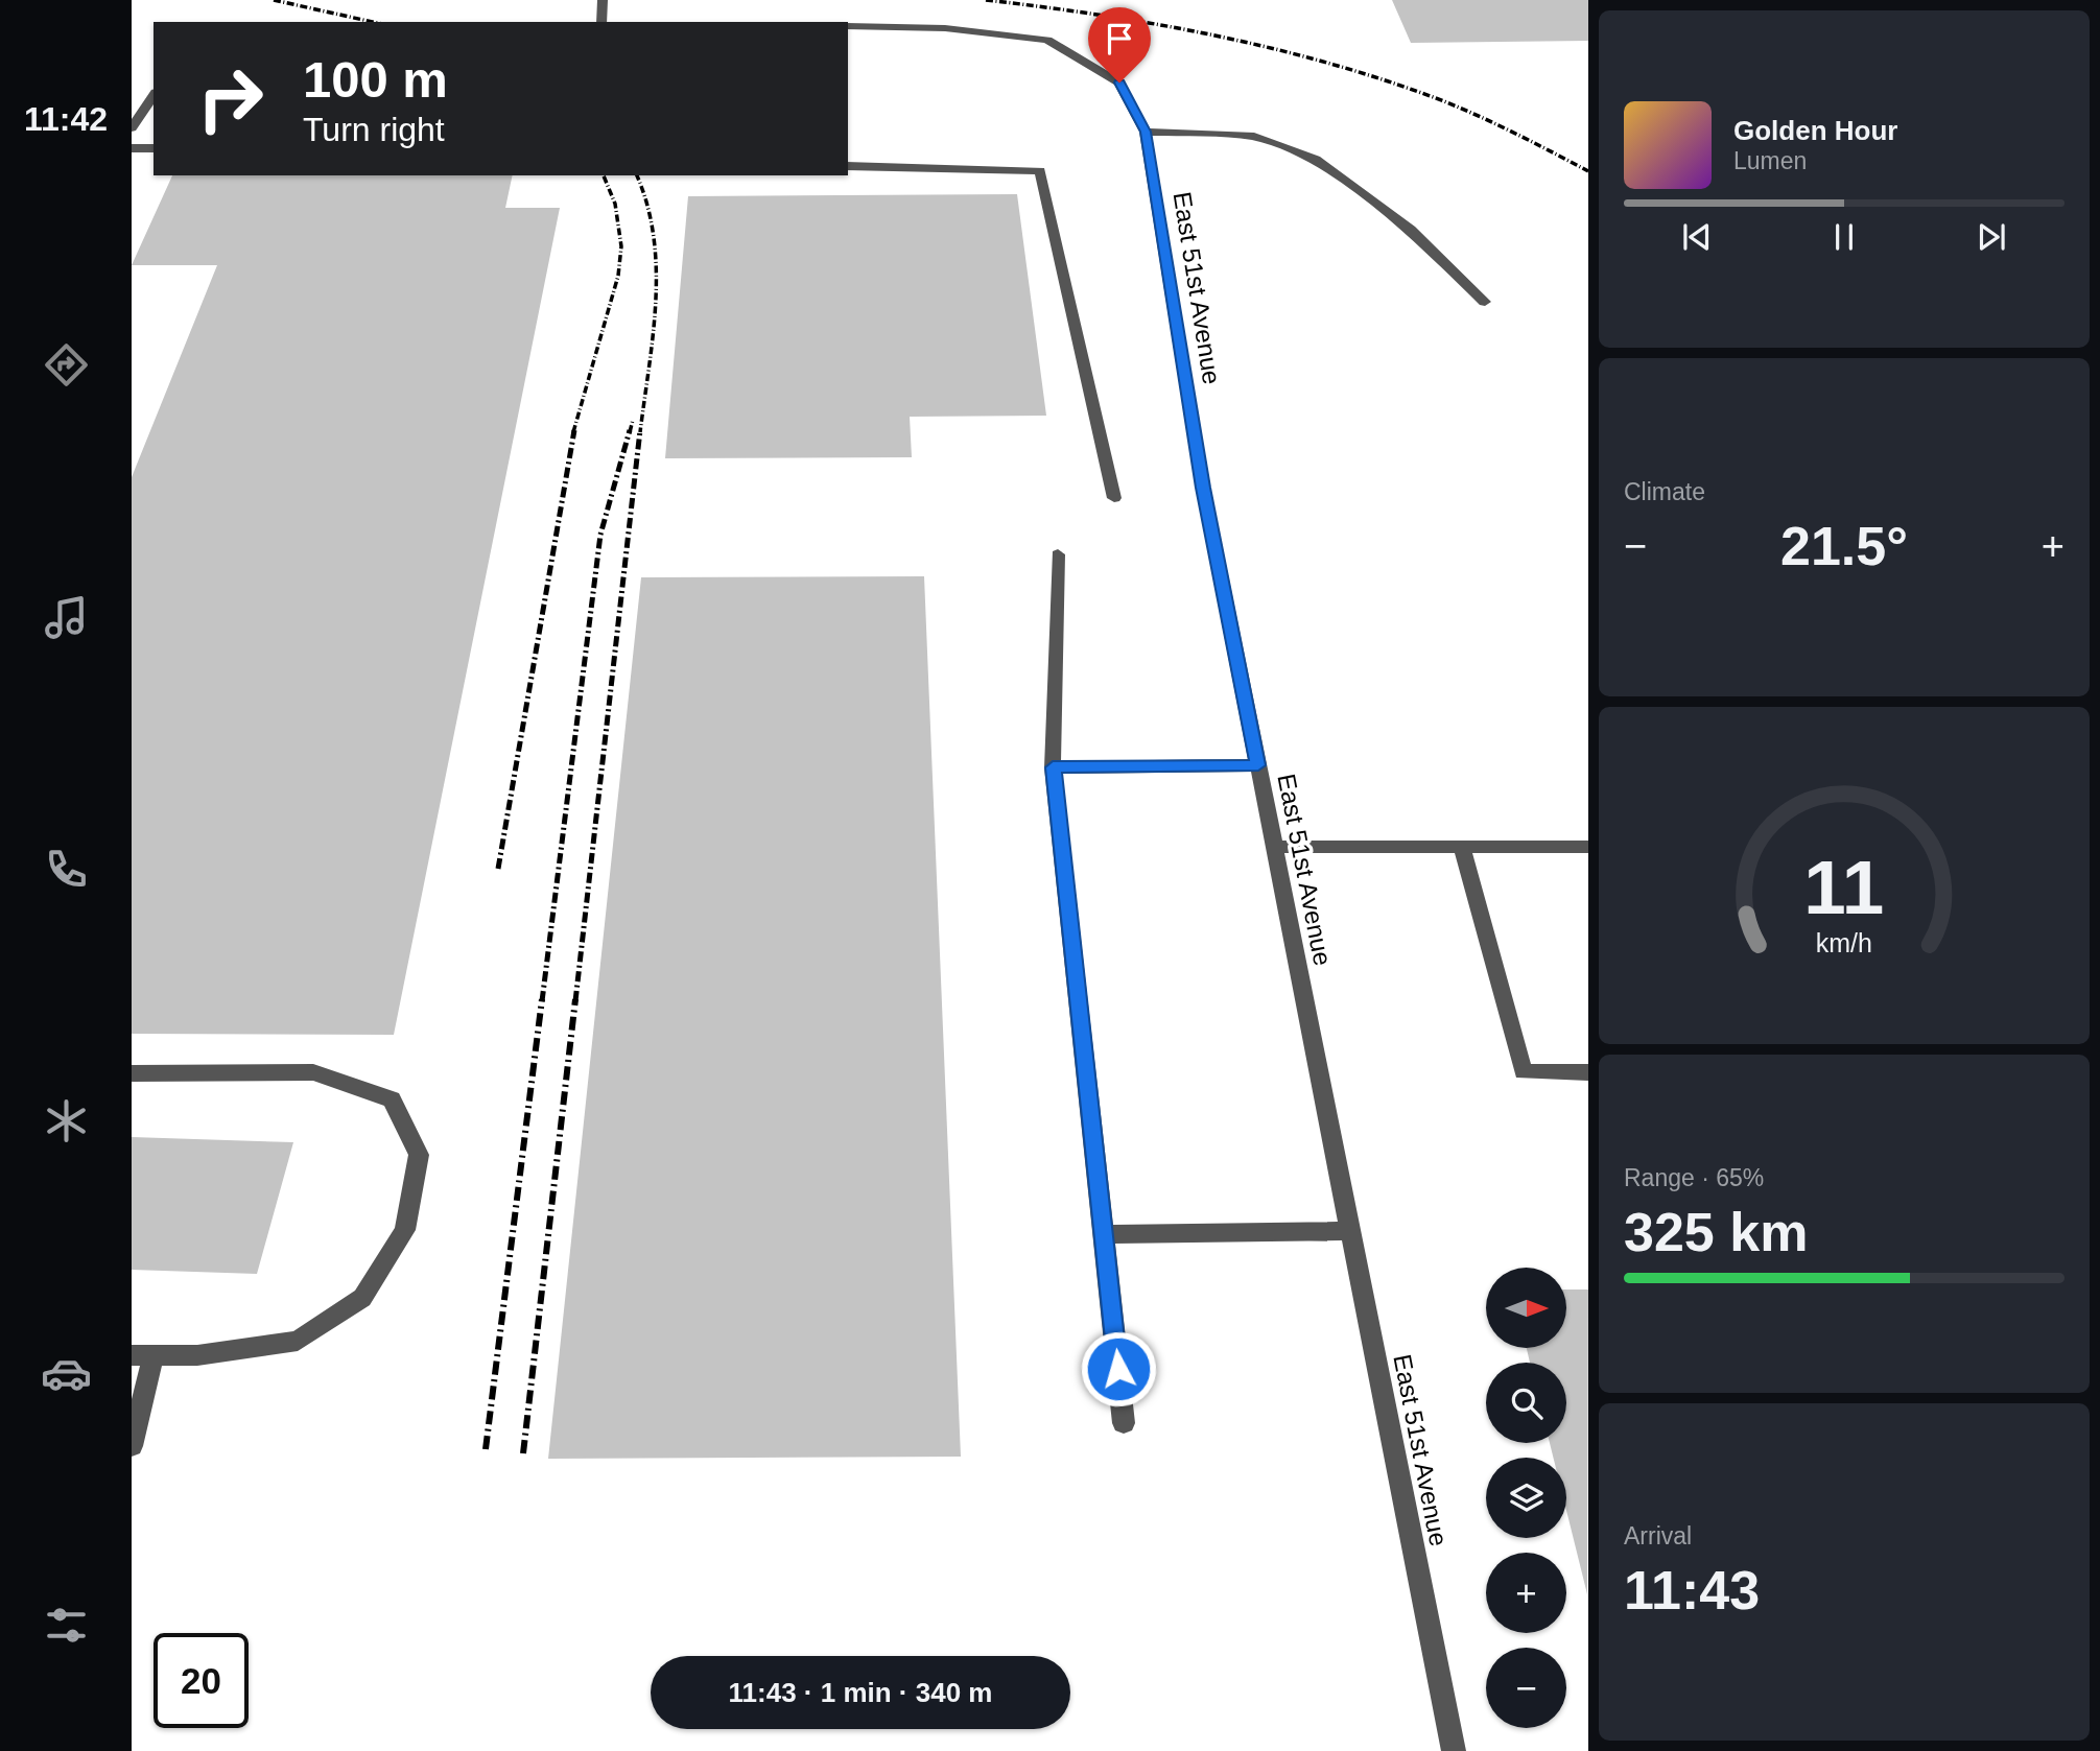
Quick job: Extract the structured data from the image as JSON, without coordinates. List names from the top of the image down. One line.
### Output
{"streets":{"street":["East 51st Avenue"]},"north":"right","page":{"tabs":"11:42","turn":["100 m","Turn right"],"song":["Golden Hour","Lumen"],"tile":["Climate",["Range · 65%","325 km"],["Arrival","11:43"]],"heat":["−","21.5°","+"],"map_buttons":["+","−"],"limit":"20","trip":"11:43 · 1 min · 340 m","gauge":["11","km/h"]}}
